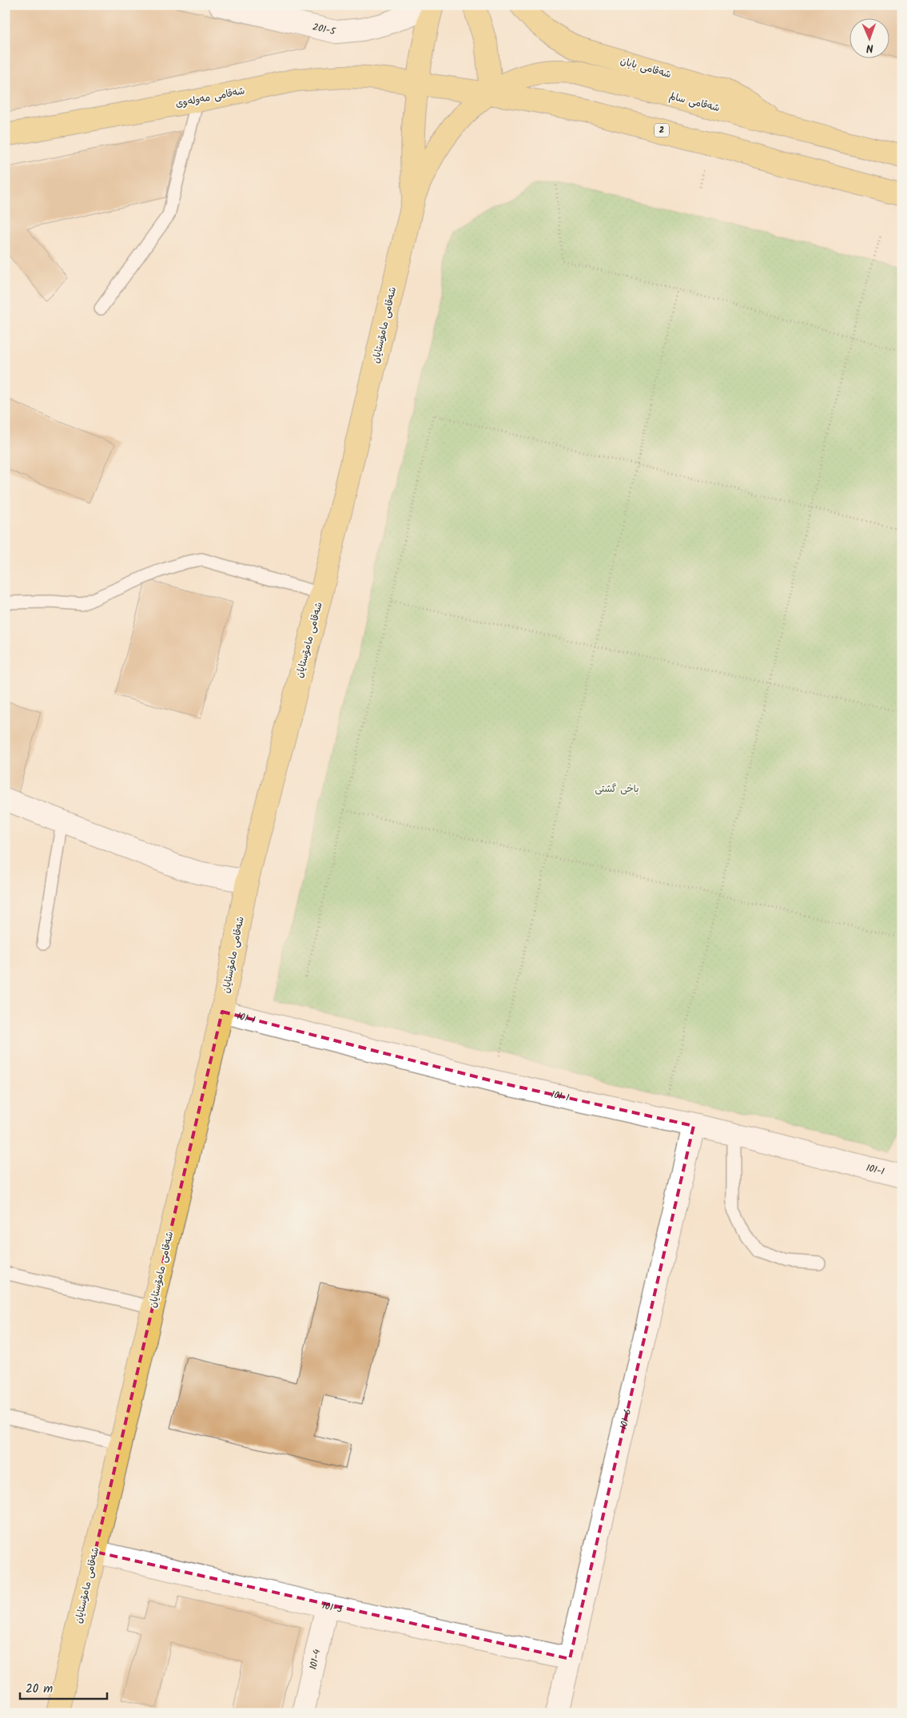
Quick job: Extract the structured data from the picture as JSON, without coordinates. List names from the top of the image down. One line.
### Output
{"streets":{"main road":["شەقامی بابان","شەقامی مەولەوی","شەقامی سالم","2","شەقامی مامۆستایان"],"street":["201-5","101-1","101-6","101-5","101-4"]},"crossings":[["شەقامی بابان","شەقامی سالم"],["شەقامی مەولەوی","2"],["شەقامی مەولەوی","شەقامی مامۆستایان"],["شەقامی سالم","2"],["شەقامی سالم","شەقامی مامۆستایان"],["2","شەقامی مامۆستایان"],["شەقامی مامۆستایان","101-1"],["شەقامی مامۆستایان","101-5"],["101-1","101-6"],["101-6","101-5"],["101-5","101-4"]],"parks":["باخی گشتی"],"scale_bar":"20 m","north":"bottom"}
